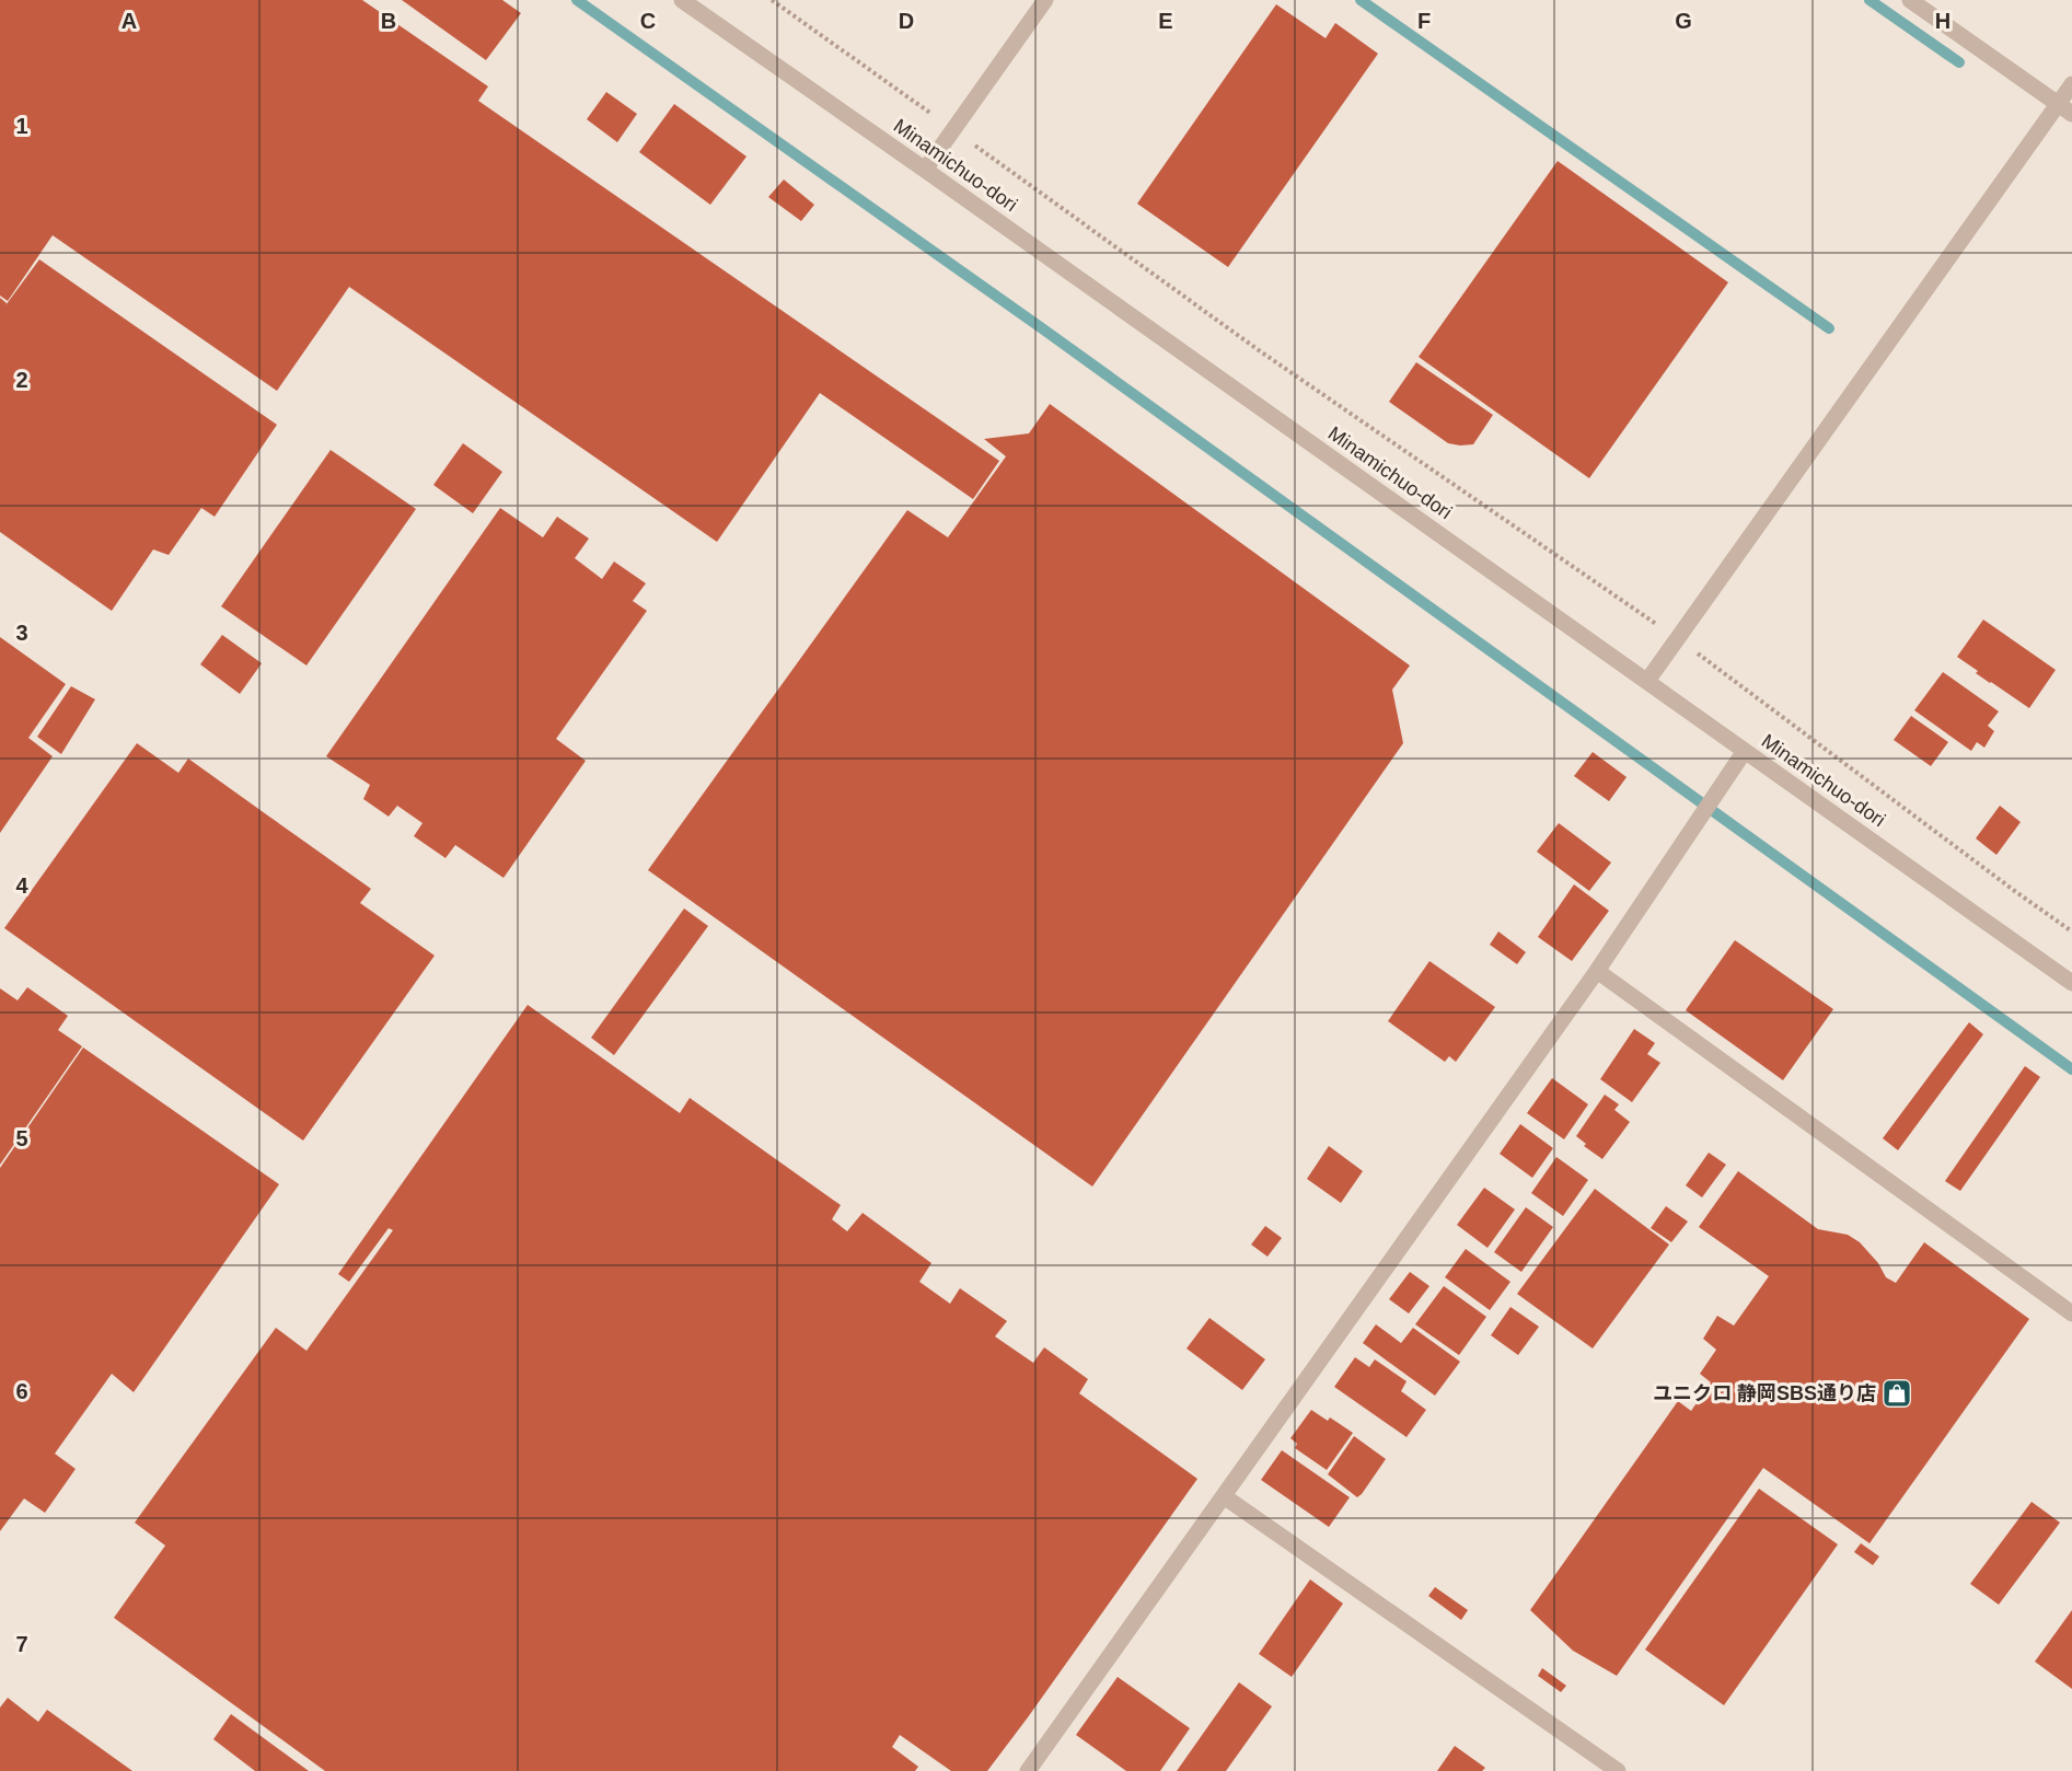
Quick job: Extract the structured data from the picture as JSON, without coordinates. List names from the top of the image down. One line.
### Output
{"streets":{"street":["Minamichuo-dori"]},"places":{"shop":["ユニクロ 静岡SBS通り店"]},"grid":{"columns":["A","B","C","D","E","F","G","H"],"rows":["1","2","3","4","5","6","7"]}}
